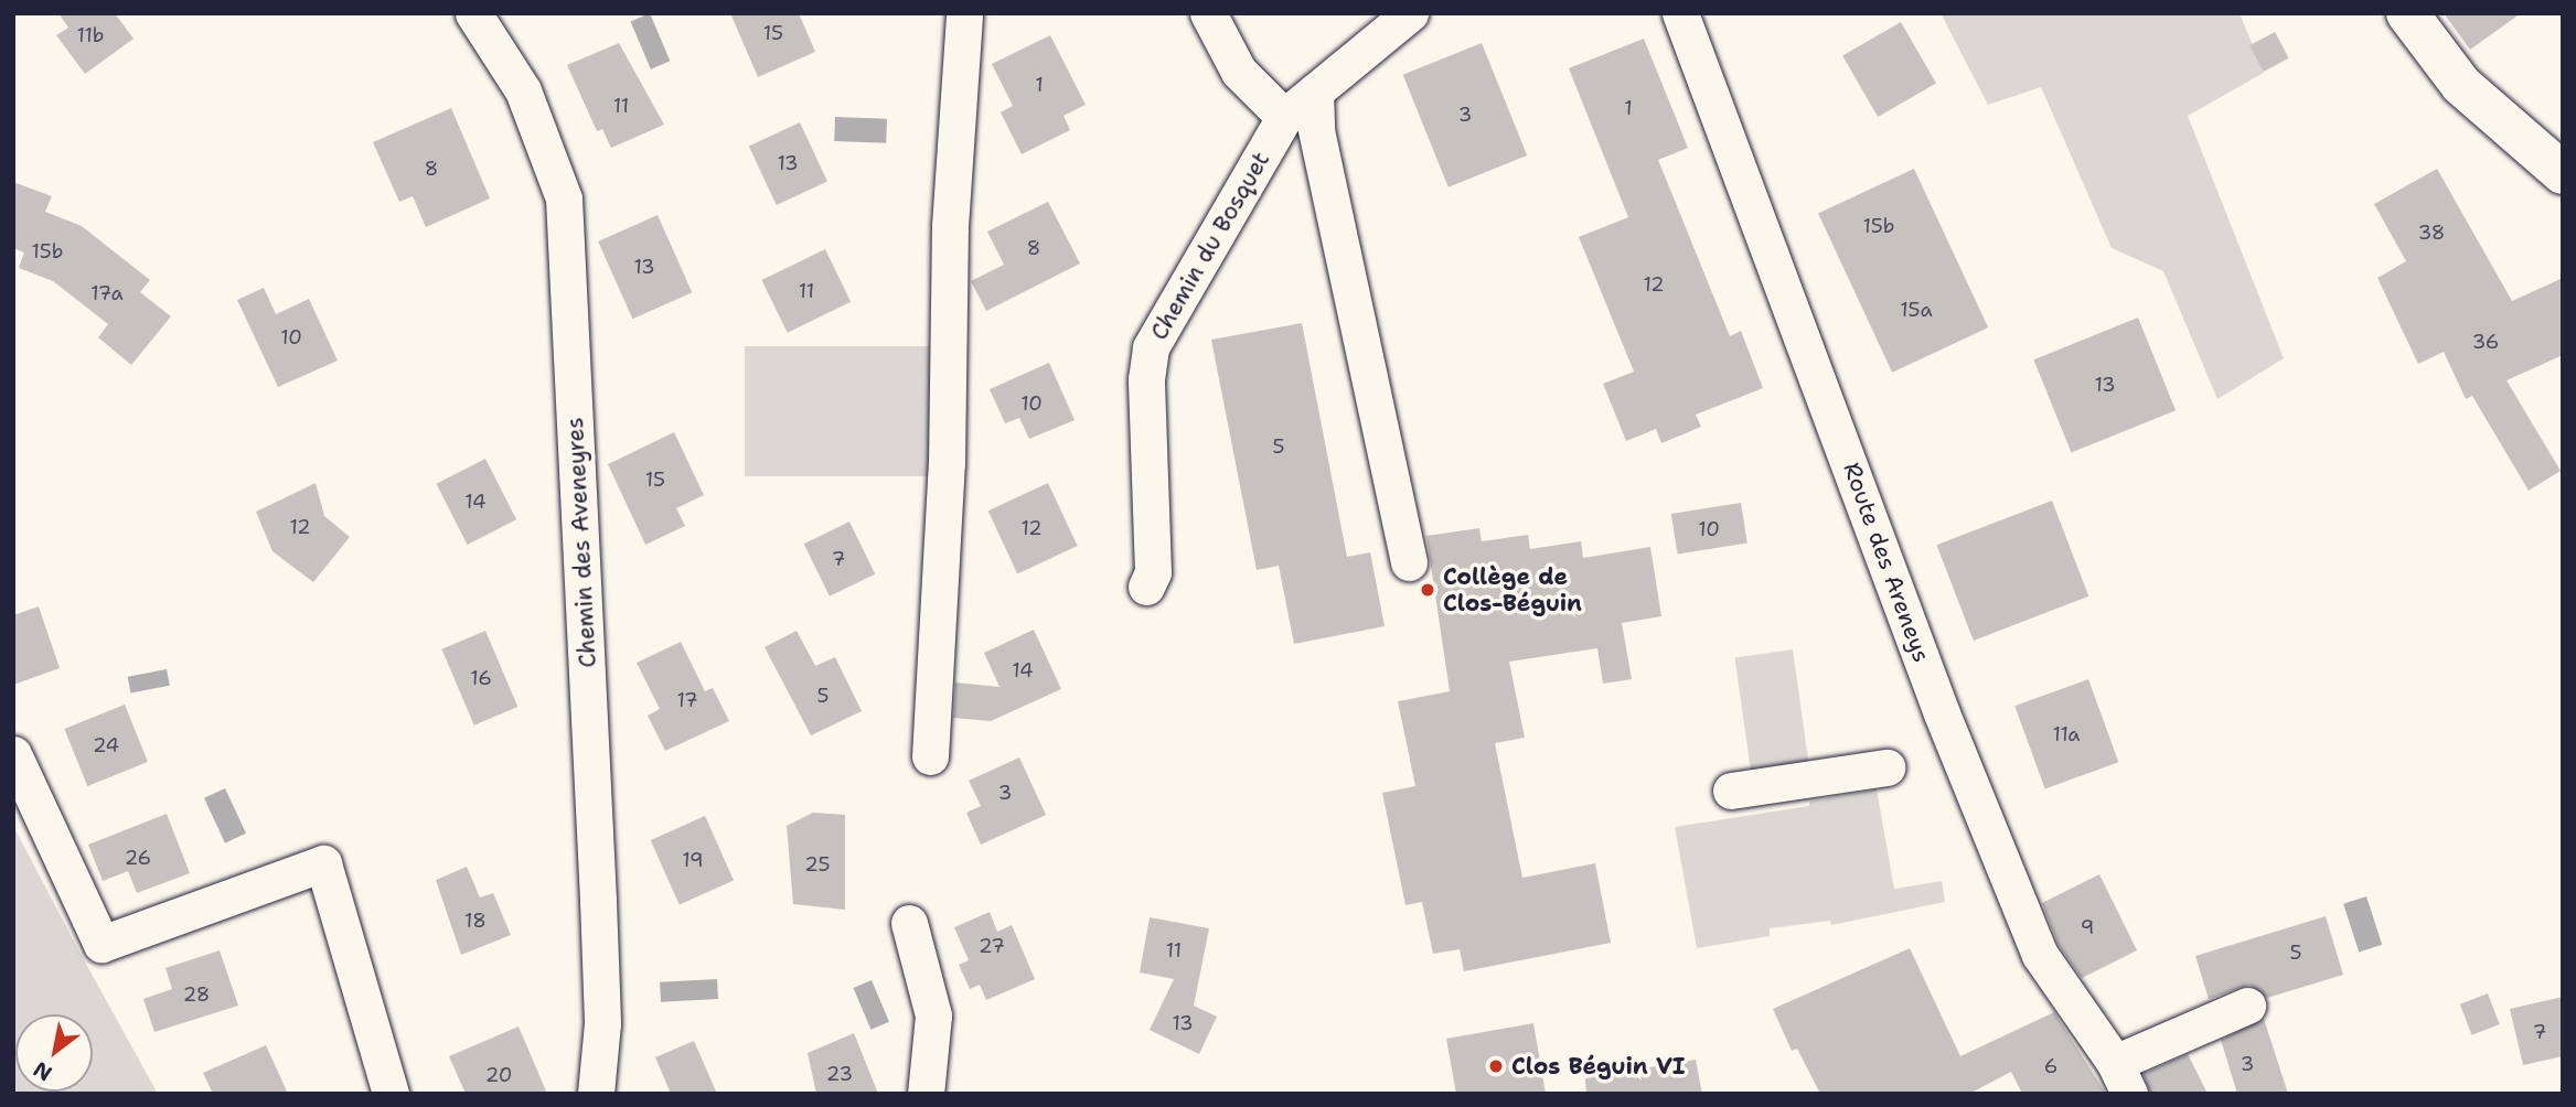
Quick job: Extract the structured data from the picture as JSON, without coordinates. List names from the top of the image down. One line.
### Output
{"streets":{"street":["Chemin du Bosquet","Chemin des Aveneyres","Route des Areneys"]},"places":["Collège de Clos-Béguin","Clos Béguin VI"],"house_numbers":["15","11b","1","11","1","3","13","8","15b","38","8","15b","13","12","11","17a","15a","10","36","13","10","5","15","14","12","12","10","7","14","16","5","17","11a","24","3","26","19","25","18","9","27","11","5","28","13","7","3","6","23","20"],"north":"bottom left"}
